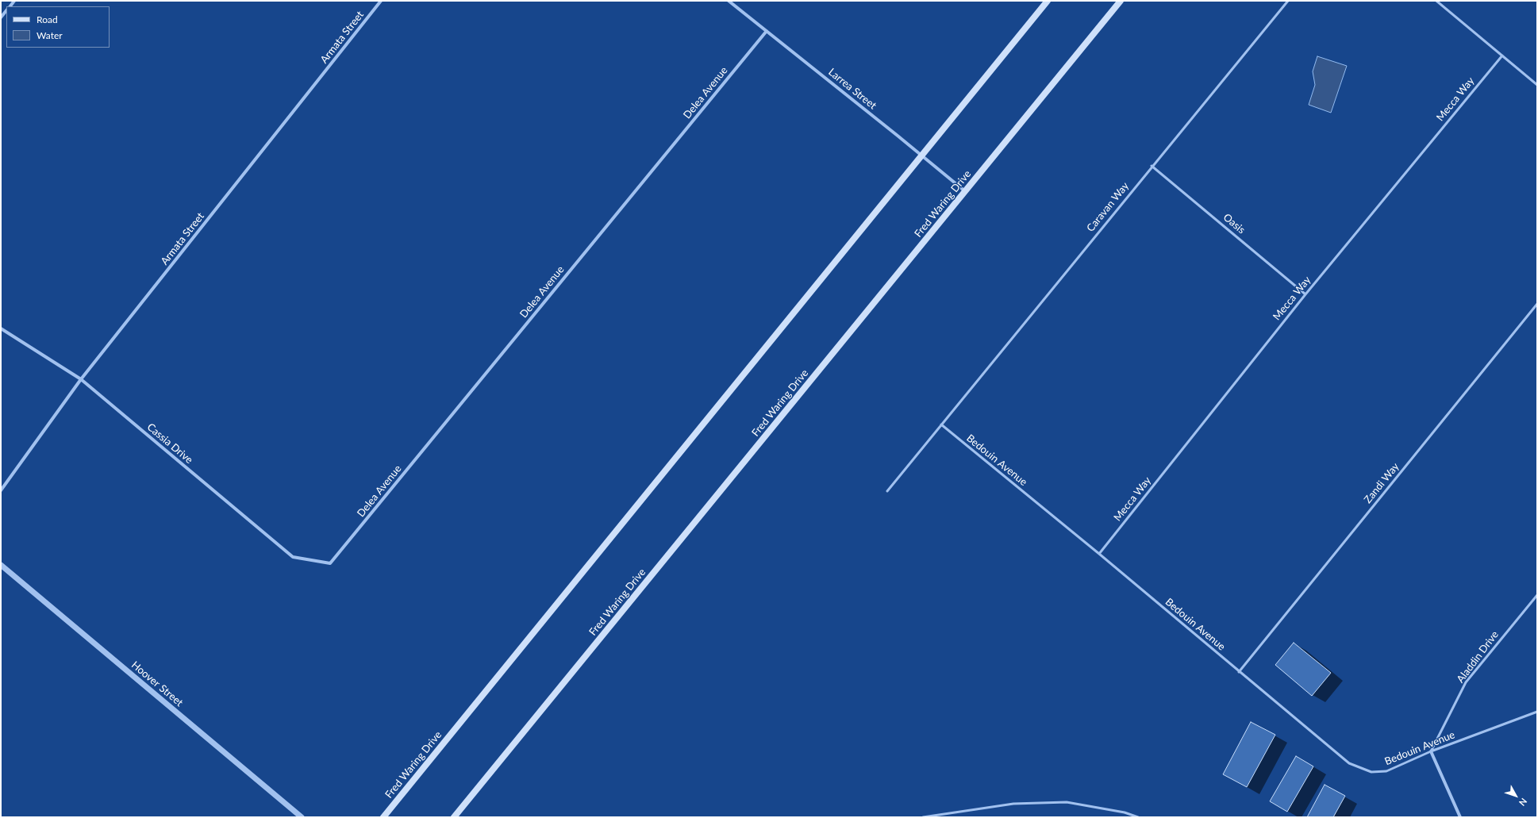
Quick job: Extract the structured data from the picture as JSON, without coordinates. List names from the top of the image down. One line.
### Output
{"streets":{"main road":["Fred Waring Drive"],"street":["Armata Street","Larrea Street","Delea Avenue","Cassia Drive","Hoover Street"],"lane":["Mecca Way","Caravan Way","Oasis","Bedouin Avenue","Zandi Way","Aladdin Drive"]},"crossings":[["Armata Street","Cassia Drive"],["Larrea Street","Delea Avenue"],["Larrea Street","Fred Waring Drive"],["Delea Avenue","Cassia Drive"],["Mecca Way","Oasis"],["Mecca Way","Bedouin Avenue"],["Caravan Way","Oasis"],["Caravan Way","Bedouin Avenue"],["Bedouin Avenue","Zandi Way"],["Bedouin Avenue","Aladdin Drive"]],"legend":["Road","Water"],"north":"bottom right"}
